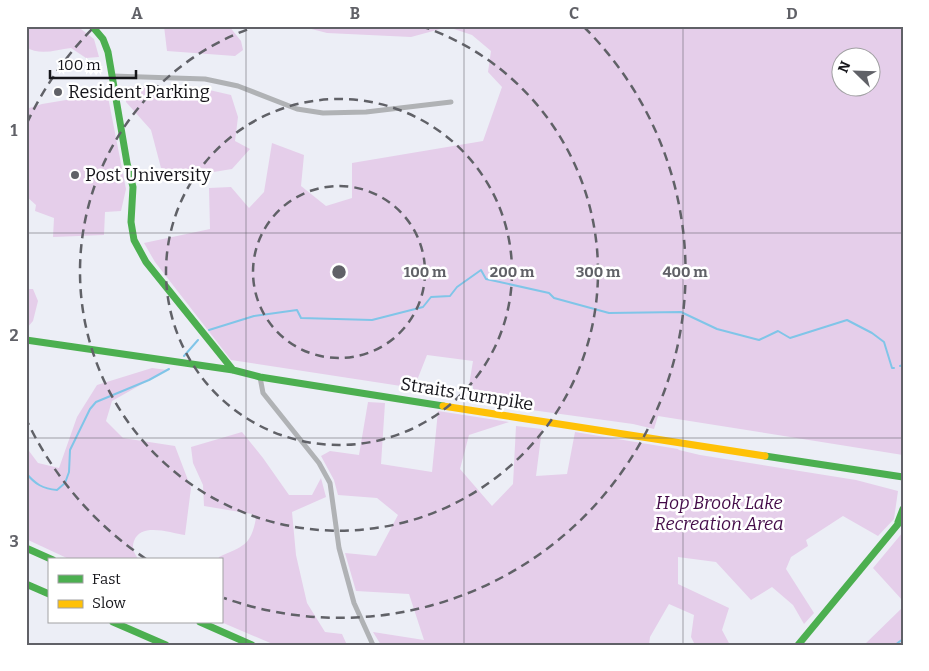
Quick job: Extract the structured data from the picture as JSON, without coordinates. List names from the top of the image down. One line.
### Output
{"streets":{"main road":["Straits Turnpike"]},"parks":["Hop Brook Lake Recreation Area"],"places":["Resident Parking","Post University"],"legend":["Fast","Slow"],"scale_bar":"100 m","north":"top left","grid":{"columns":["A","B","C","D"],"rows":["1","2","3"]},"rings":["100 m","200 m","300 m","400 m"]}
